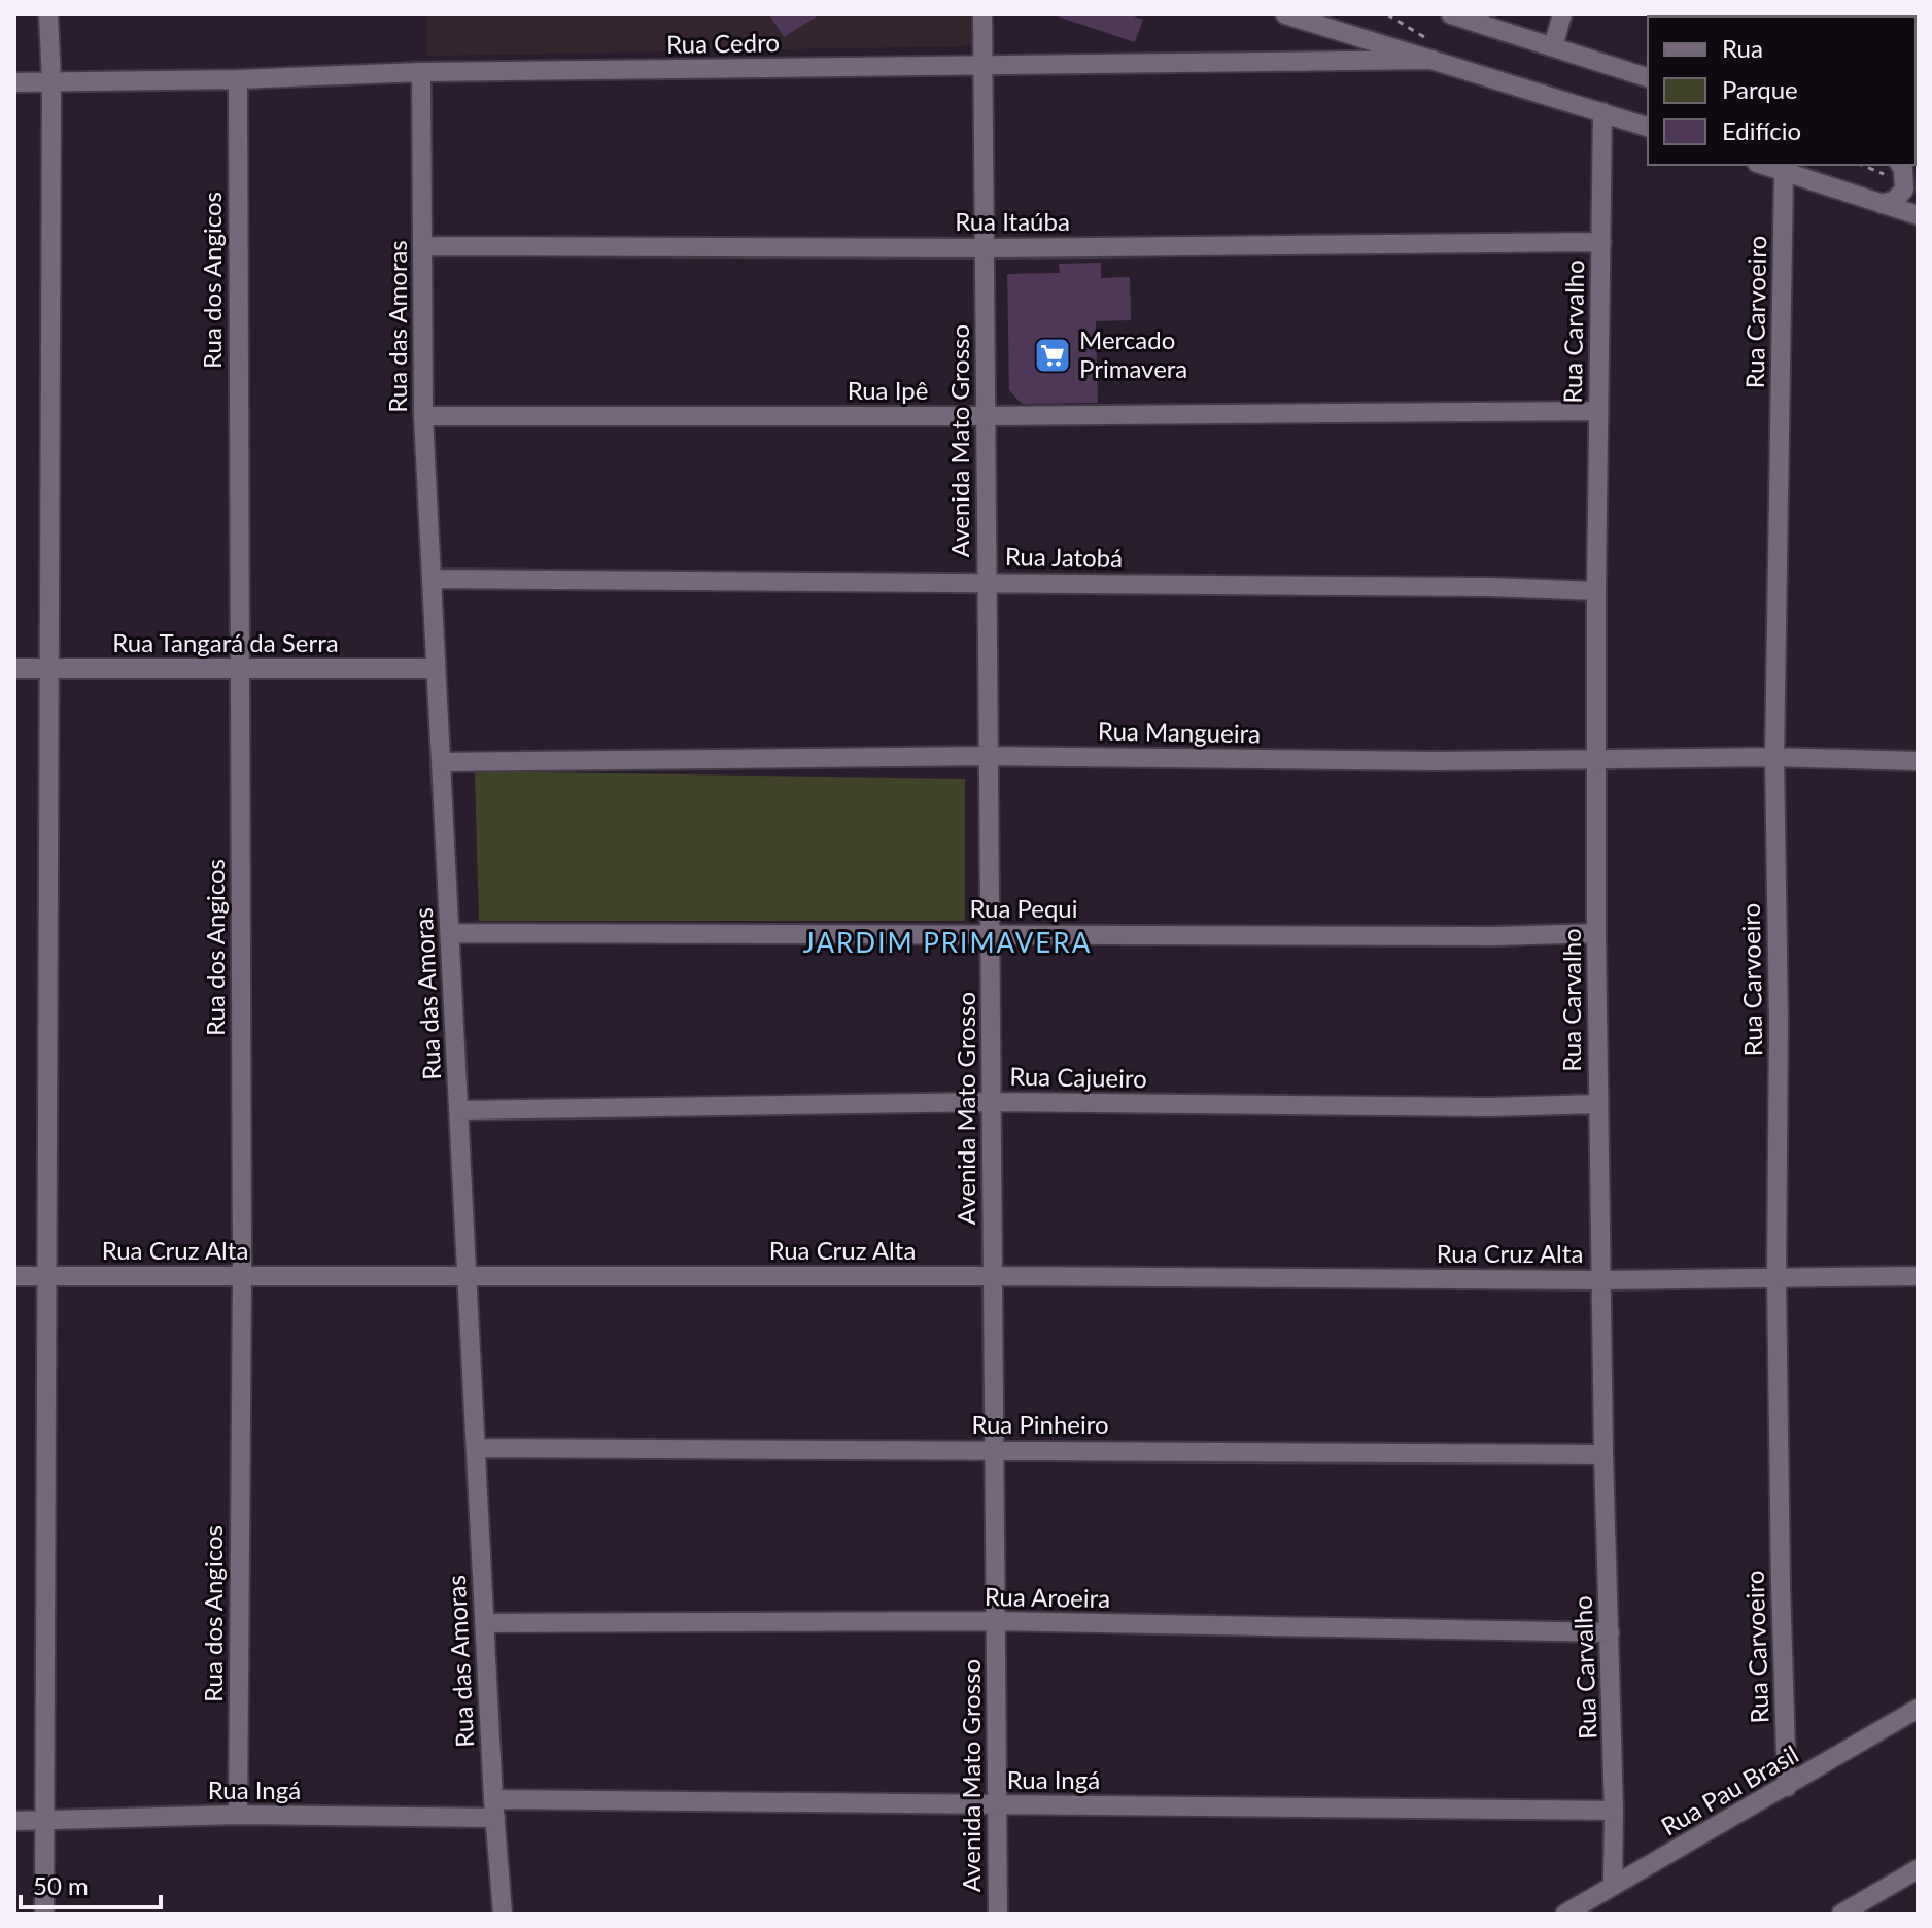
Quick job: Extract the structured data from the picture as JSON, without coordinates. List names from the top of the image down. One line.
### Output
{"streets":{"street":["Rua Cedro","Rua Itaúba","Rua dos Angicos","Rua Carvoeiro","Rua das Amoras","Rua Carvalho","Rua Ipê","Avenida Mato Grosso","Rua Jatobá","Rua Tangará da Serra","Rua Mangueira","Rua Pequi","Rua Cajueiro","Rua Cruz Alta","Rua Pinheiro","Rua Aroeira","Rua Ingá","Rua Pau Brasil"]},"crossings":[["Rua Cedro","Rua dos Angicos"],["Rua Cedro","Rua das Amoras"],["Rua Cedro","Avenida Mato Grosso"],["Rua Itaúba","Rua das Amoras"],["Rua Itaúba","Rua Carvalho"],["Rua Itaúba","Avenida Mato Grosso"],["Rua dos Angicos","Rua Tangará da Serra"],["Rua dos Angicos","Rua Cruz Alta"],["Rua dos Angicos","Rua Ingá"],["Rua Carvoeiro","Rua Mangueira"],["Rua Carvoeiro","Rua Cruz Alta"],["Rua Carvoeiro","Rua Pau Brasil"],["Rua das Amoras","Rua Ipê"],["Rua das Amoras","Rua Jatobá"],["Rua das Amoras","Rua Tangará da Serra"],["Rua das Amoras","Rua Mangueira"],["Rua das Amoras","Rua Pequi"],["Rua das Amoras","Rua Cajueiro"],["Rua das Amoras","Rua Cruz Alta"],["Rua das Amoras","Rua Pinheiro"],["Rua das Amoras","Rua Aroeira"],["Rua das Amoras","Rua Ingá"],["Rua Carvalho","Rua Ipê"],["Rua Carvalho","Rua Jatobá"],["Rua Carvalho","Rua Mangueira"],["Rua Carvalho","Rua Pequi"],["Rua Carvalho","Rua Cajueiro"],["Rua Carvalho","Rua Cruz Alta"],["Rua Carvalho","Rua Pinheiro"],["Rua Carvalho","Rua Aroeira"],["Rua Carvalho","Rua Ingá"],["Rua Carvalho","Rua Pau Brasil"],["Rua Ipê","Avenida Mato Grosso"],["Avenida Mato Grosso","Rua Jatobá"],["Avenida Mato Grosso","Rua Mangueira"],["Avenida Mato Grosso","Rua Pequi"],["Avenida Mato Grosso","Rua Cajueiro"],["Avenida Mato Grosso","Rua Cruz Alta"],["Avenida Mato Grosso","Rua Pinheiro"],["Avenida Mato Grosso","Rua Aroeira"],["Avenida Mato Grosso","Rua Ingá"]],"districts":["JARDIM PRIMAVERA"],"places":{"supermarket":["Mercado Primavera"]},"legend":["Rua","Parque","Edifício"],"scale_bar":"50 m"}
